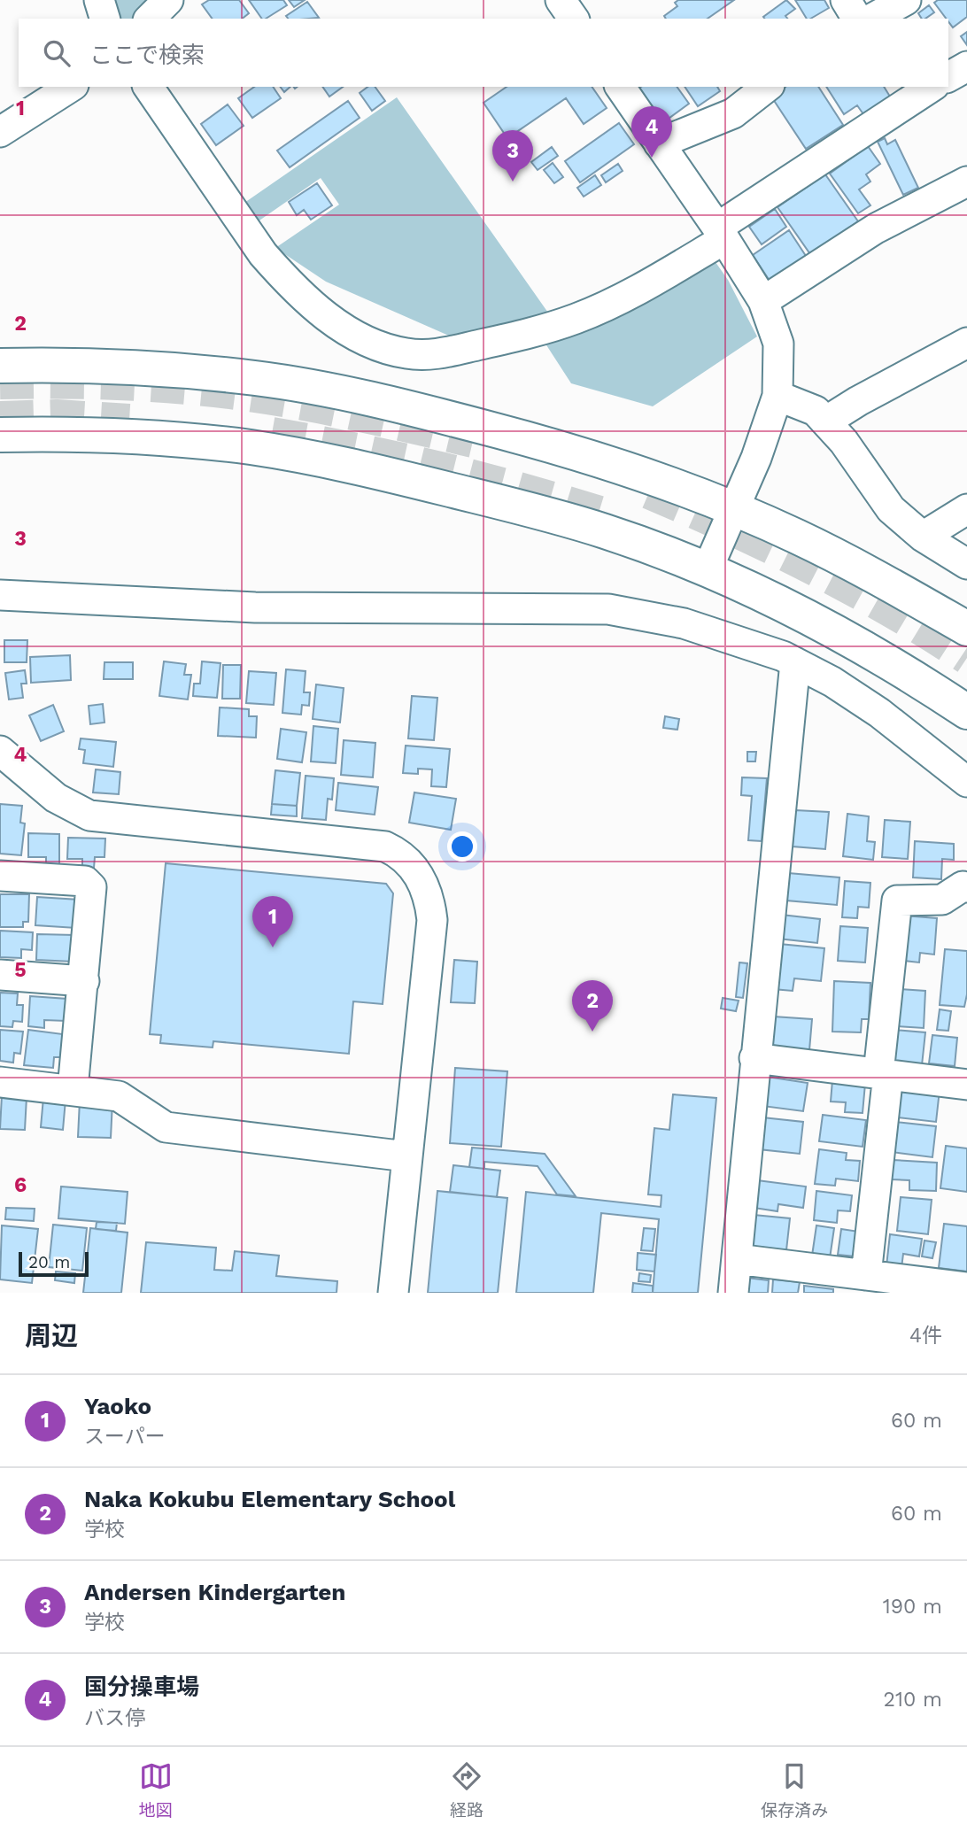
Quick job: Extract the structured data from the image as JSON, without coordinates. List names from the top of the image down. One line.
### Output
{"scale_bar":"20 m","page":{"search":"ここで検索","pins":["4","3","1","2"],"scale":"20 m","heading":["周辺","4件"],"list":[{"mark":"1","name":"Yaoko","note":"スーパー","value":"60 m"},{"mark":"2","name":"Naka Kokubu Elementary School","note":"学校","value":"60 m"},{"mark":"3","name":"Andersen Kindergarten","note":"学校","value":"190 m"},{"mark":"4","name":"国分操車場","note":"バス停","value":"210 m"}],"nav":["地図","経路","保存済み"]},"grid":{"rows":["1","2","3","4","5","6"]}}
